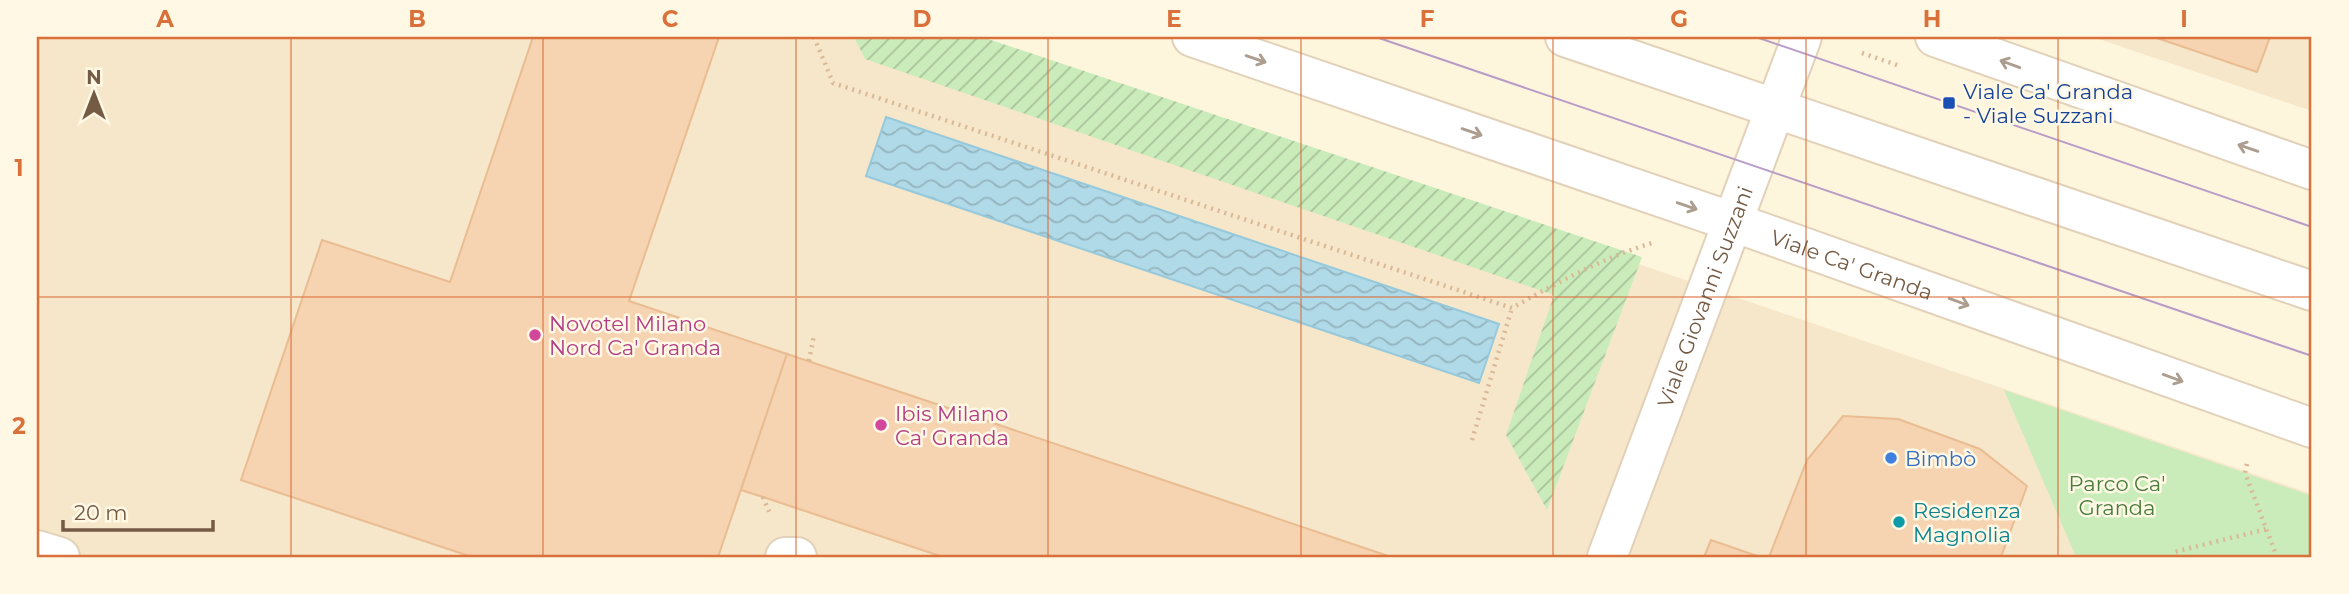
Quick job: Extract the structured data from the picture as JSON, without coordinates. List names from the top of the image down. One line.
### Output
{"streets":{"street":["Viale Ca' Granda","Viale Giovanni Suzzani"]},"crossings":[["Viale Ca' Granda","Viale Giovanni Suzzani"]],"parks":["Parco Ca' Granda"],"places":{"transit":["Viale Ca' Granda - Viale Suzzani"],"other":["Novotel Milano Nord Ca' Granda","Ibis Milano Ca' Granda","Bimbò","Residenza Magnolia"]},"scale_bar":"20 m","north":"top","grid":{"columns":["A","B","C","D","E","F","G","H","I"],"rows":["1","2"]}}
